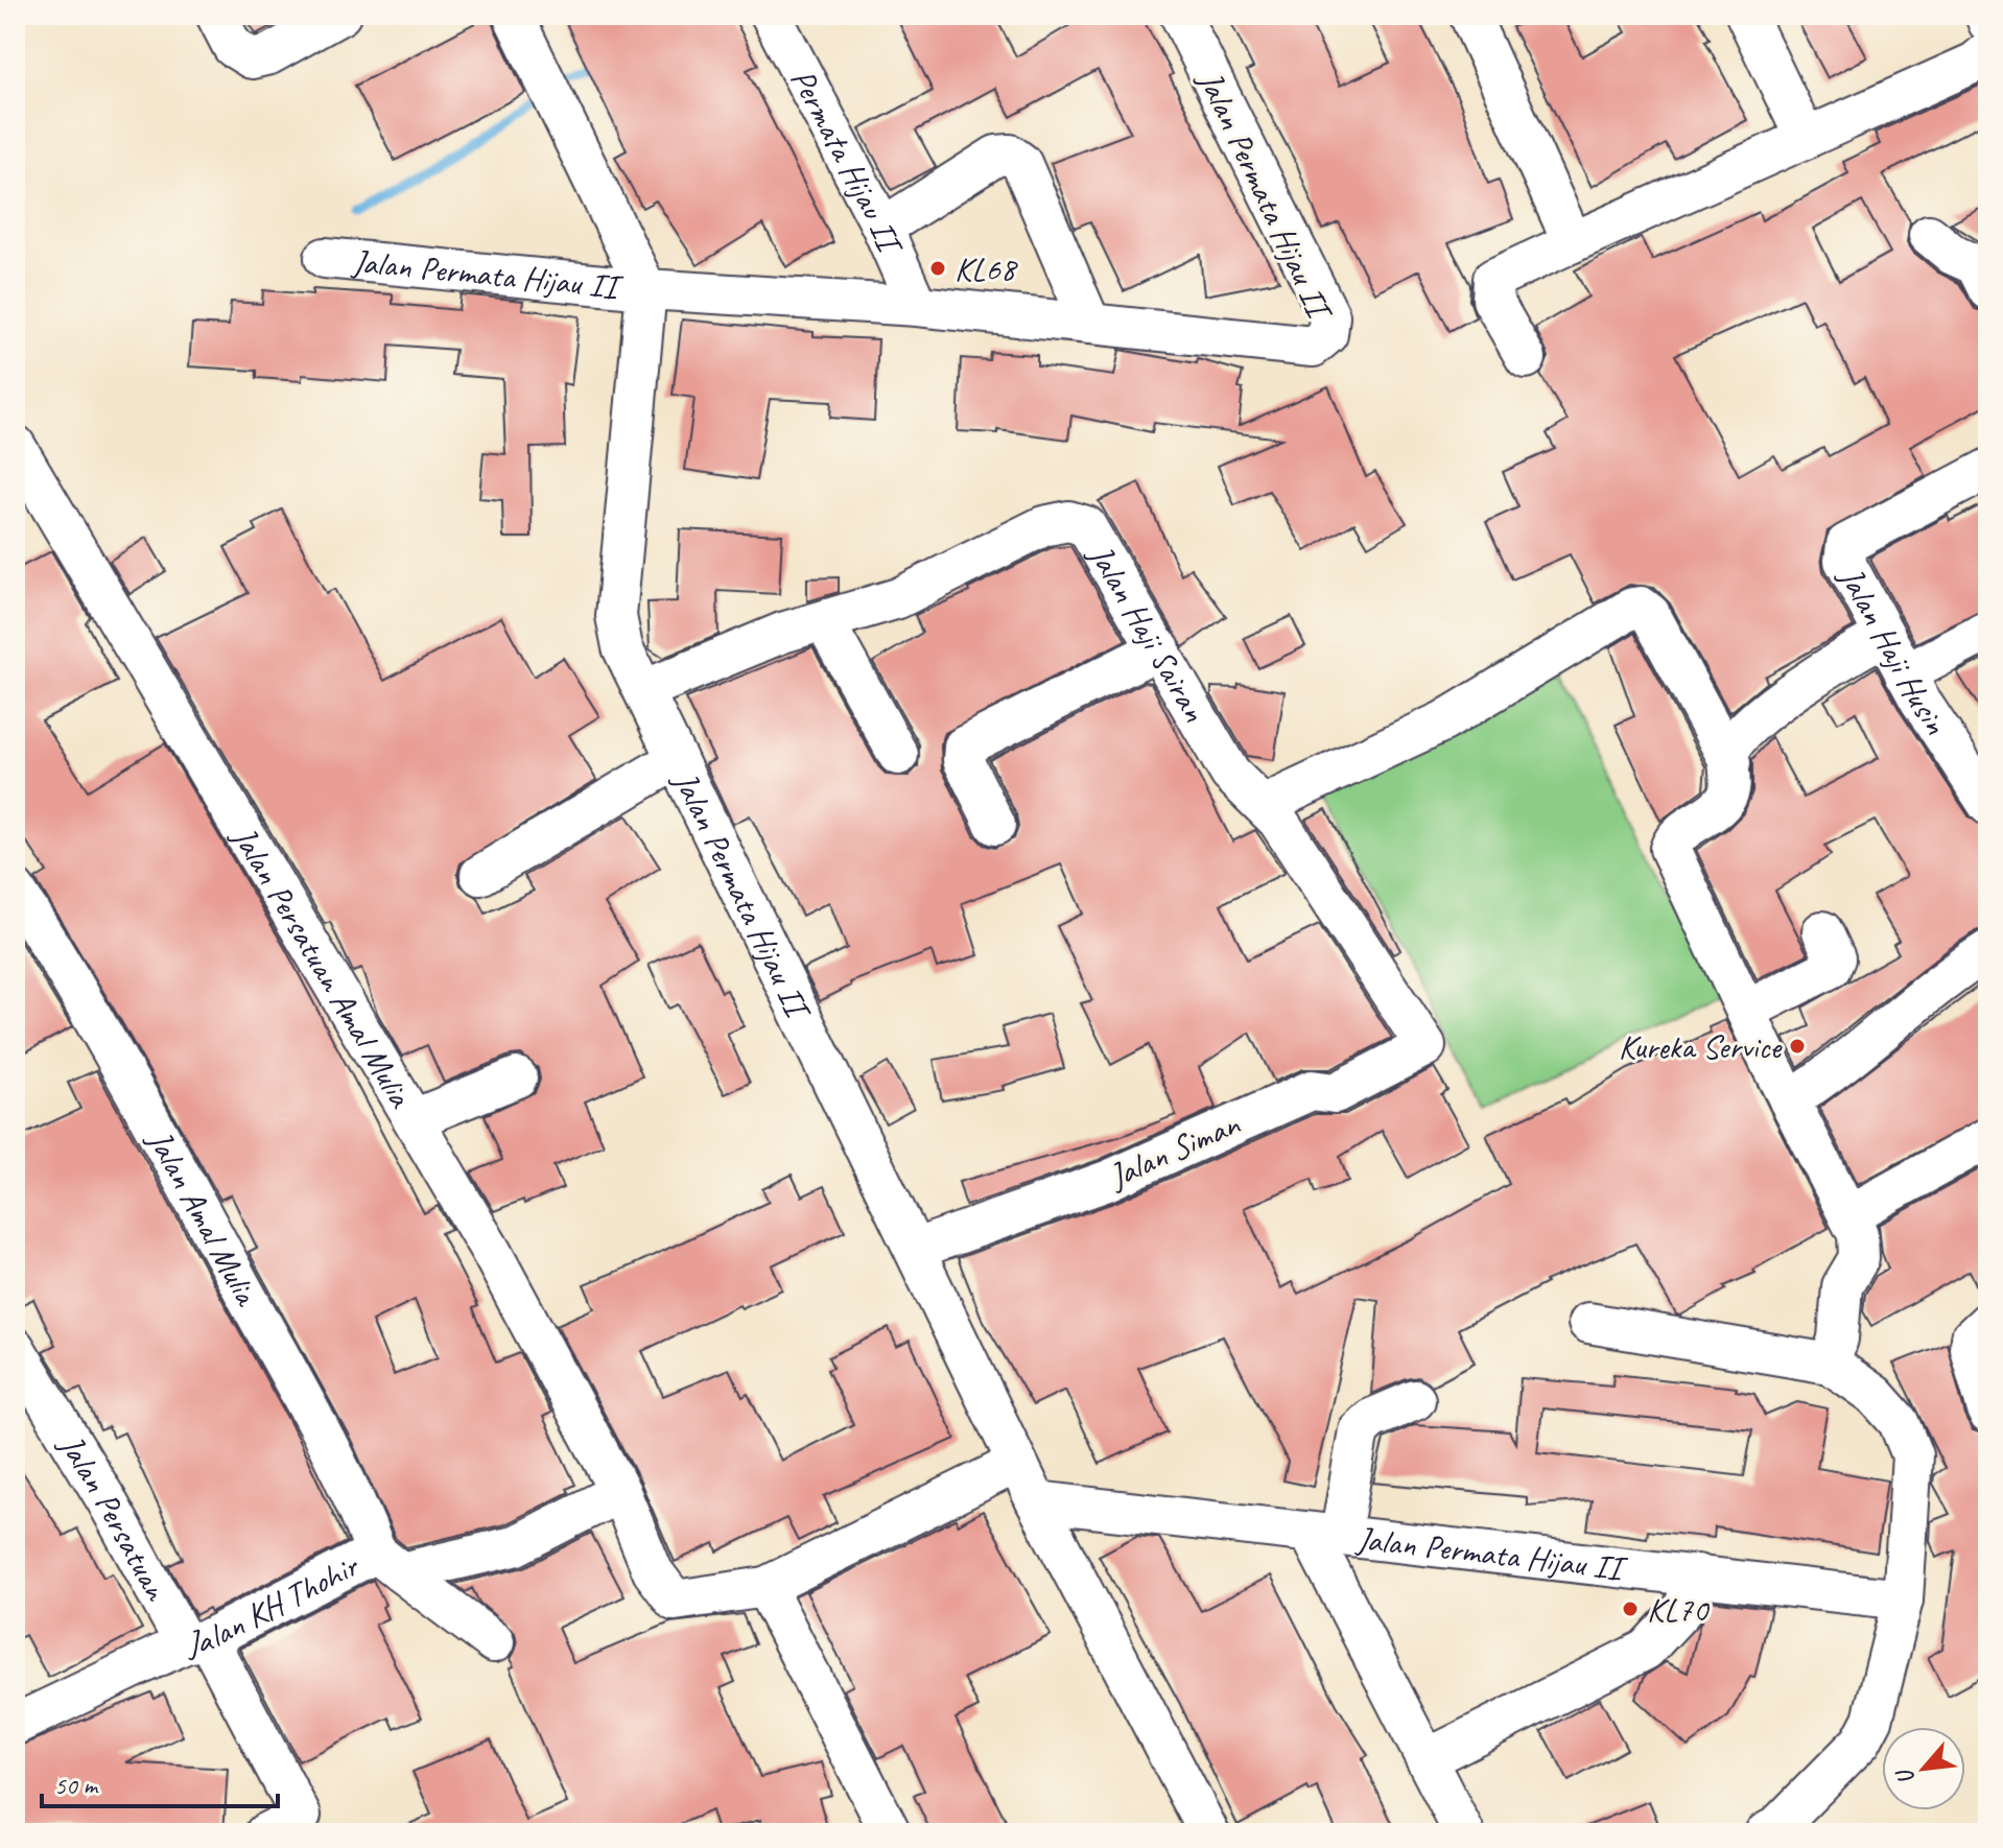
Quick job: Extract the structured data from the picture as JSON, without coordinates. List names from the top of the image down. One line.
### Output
{"streets":{"street":["Permata Hijau II","Jalan Permata Hijau II","Jalan Haji Sairan","Jalan Haji Husin","Jalan Persatuan Amal Mulia","Jalan Siman","Jalan Amal Mulia","Jalan Persatuan","Jalan KH Thohir"]},"crossings":[["Permata Hijau II","Jalan Permata Hijau II"],["Jalan Permata Hijau II","Jalan Haji Sairan"],["Jalan Permata Hijau II","Jalan Siman"],["Jalan Haji Sairan","Jalan Siman"],["Jalan Persatuan Amal Mulia","Jalan KH Thohir"],["Jalan Amal Mulia","Jalan KH Thohir"],["Jalan Persatuan","Jalan KH Thohir"]],"places":["KL68","Kureka Service","KL70"],"scale_bar":"50 m","north":"bottom left"}
